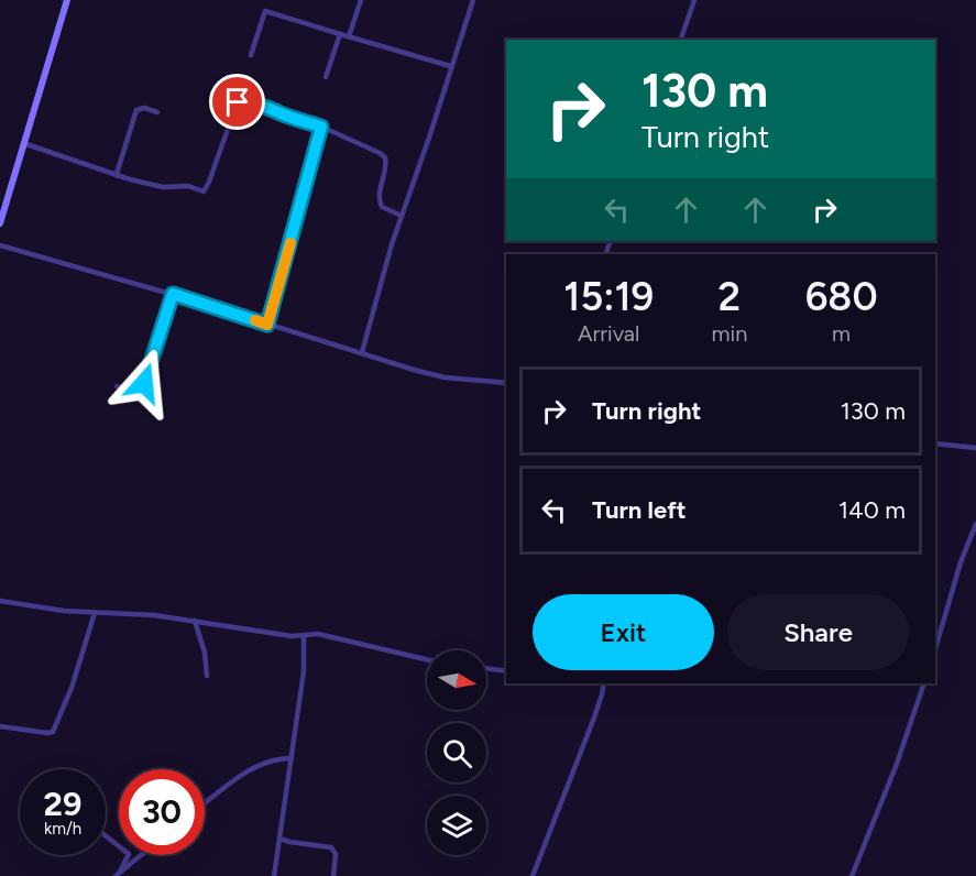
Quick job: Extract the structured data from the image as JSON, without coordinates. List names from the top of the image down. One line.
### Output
{"north":"right","page":{"turn":["130 m","Turn right"],"eta":["15:19","Arrival","2","min","680","m"],"list":[{"name":"Turn right","value":"130 m"},{"name":"Turn left","value":"140 m"}],"buttons":["Exit","Share"],"speed":"29 km/h","limit":"30"}}
